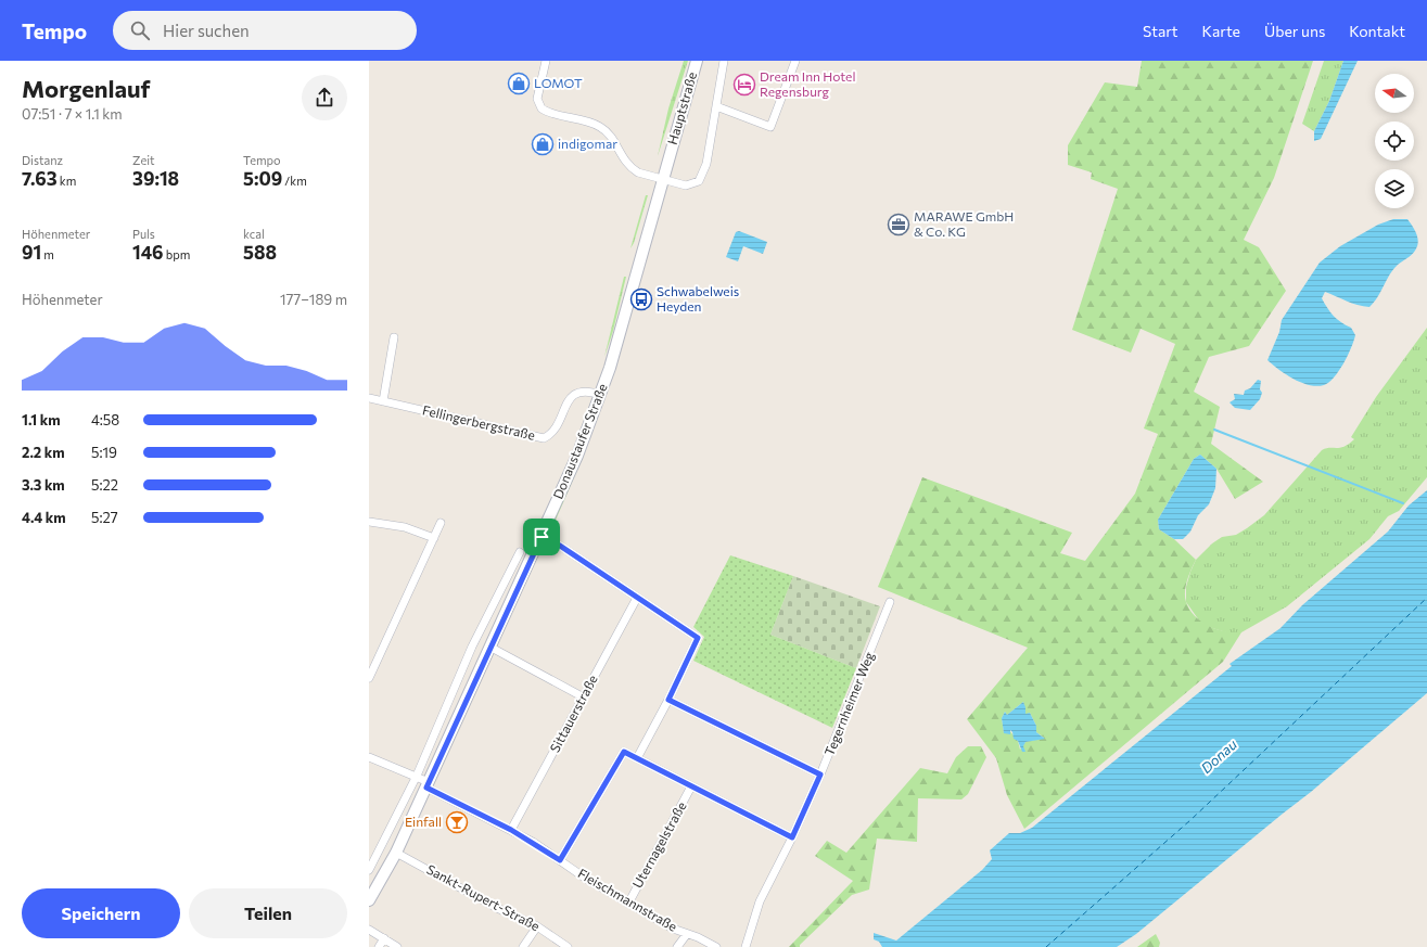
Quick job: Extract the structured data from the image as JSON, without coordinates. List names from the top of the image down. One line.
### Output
{"streets":{"main road":["Hauptstraße","Donaustaufer Straße"],"street":["Fellingerbergstraße","Tegernheimer Weg","Sittauerstraße","Uternagelstraße","Sankt-Rupert-Straße","Fleischmannstraße"]},"crossings":[["Hauptstraße","Donaustaufer Straße"],["Fellingerbergstraße","Donaustaufer Straße"],["Donaustaufer Straße","Sankt-Rupert-Straße"],["Donaustaufer Straße","Fleischmannstraße"],["Sittauerstraße","Fleischmannstraße"],["Uternagelstraße","Fleischmannstraße"]],"water":["Donau"],"places":{"shop":["LOMOT","indigomar"],"hotel":["Dream Inn Hotel Regensburg"],"office":["MARAWE GmbH & Co. KG"],"bus stop":["Schwabelweis Heyden"],"bar":["Einfall"]},"north":"left","page":{"header":"Tempo","search":"Hier suchen","nav":["Start","Karte","Über uns","Kontakt"],"heading":["Morgenlauf","07:51 · 7 × 1.1 km"],"stats":[["Distanz","7.63 km"],["Zeit","39:18"],["Tempo","5:09 /km"],["Höhenmeter","91 m"],["Puls","146 bpm"],["kcal","588"]],"chart":["Höhenmeter","177–189 m"],"list":[{"name":"1.1 km","note":"4:58"},{"name":"2.2 km","note":"5:19"},{"name":"3.3 km","note":"5:22"},{"name":"4.4 km","note":"5:27"}],"buttons":["Speichern","Teilen"]}}
